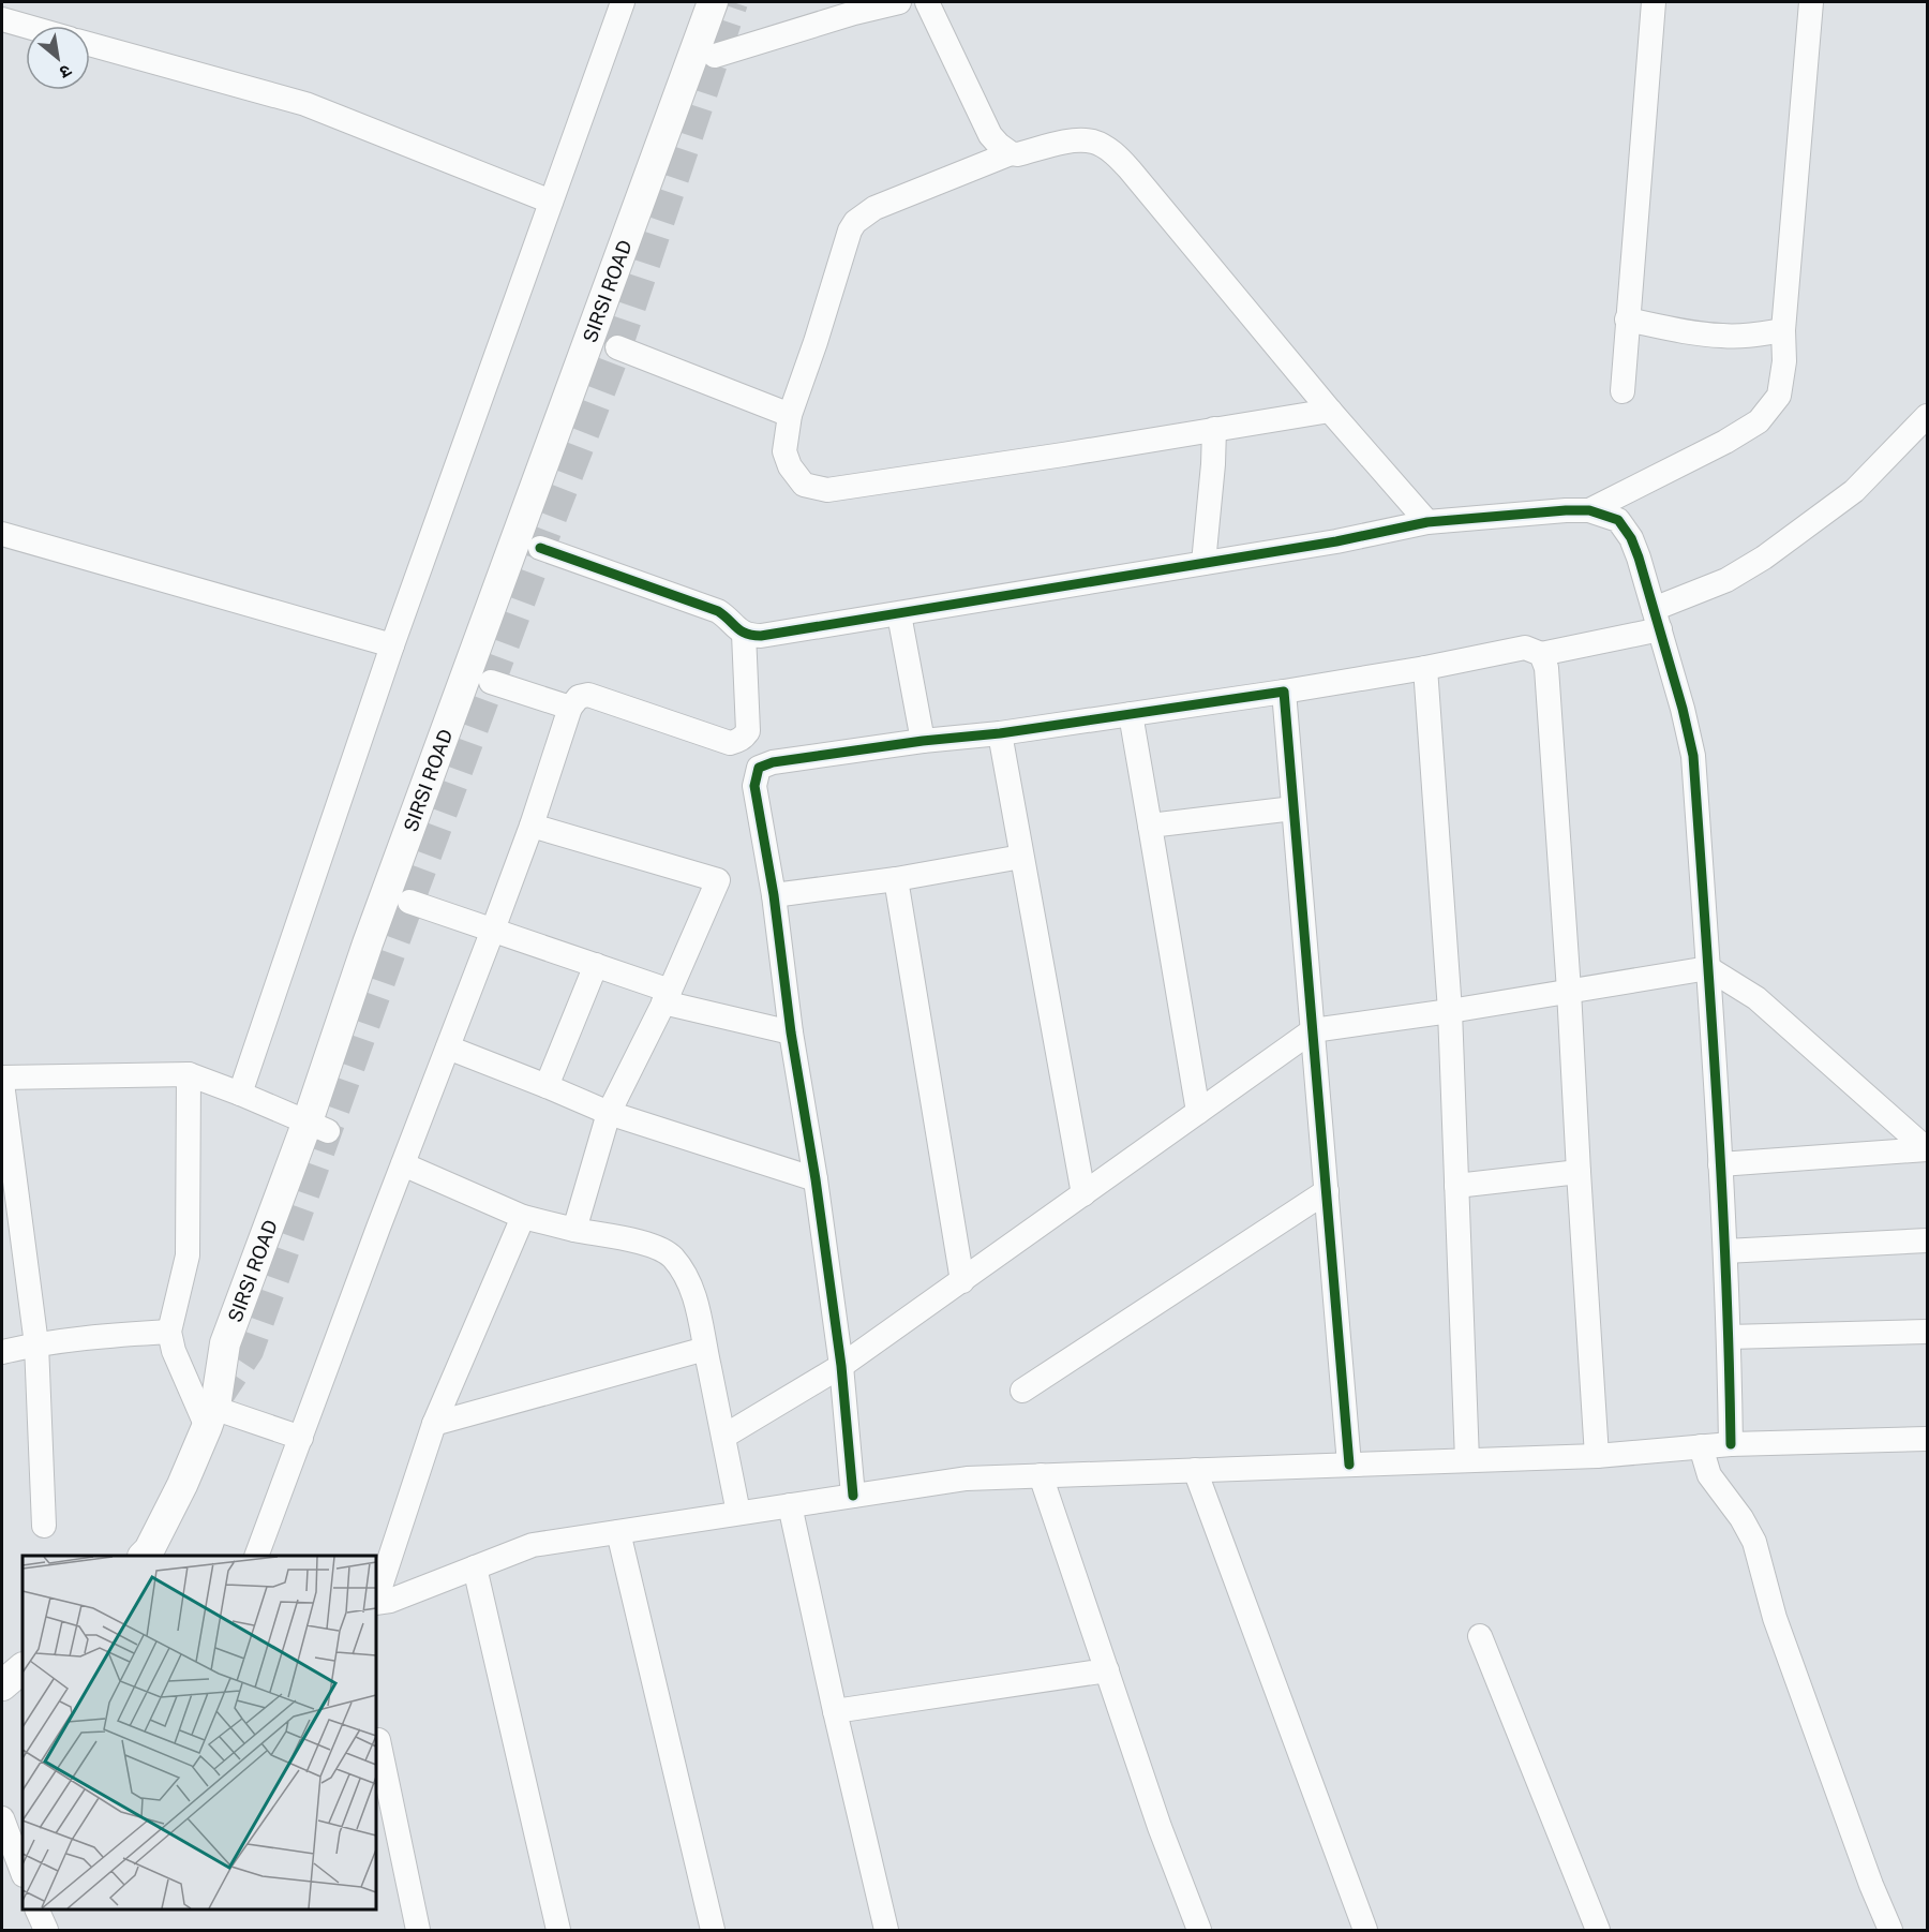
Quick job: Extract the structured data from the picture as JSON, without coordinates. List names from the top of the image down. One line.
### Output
{"streets":{"main road":["SIRSI ROAD"]},"north":"bottom right"}
